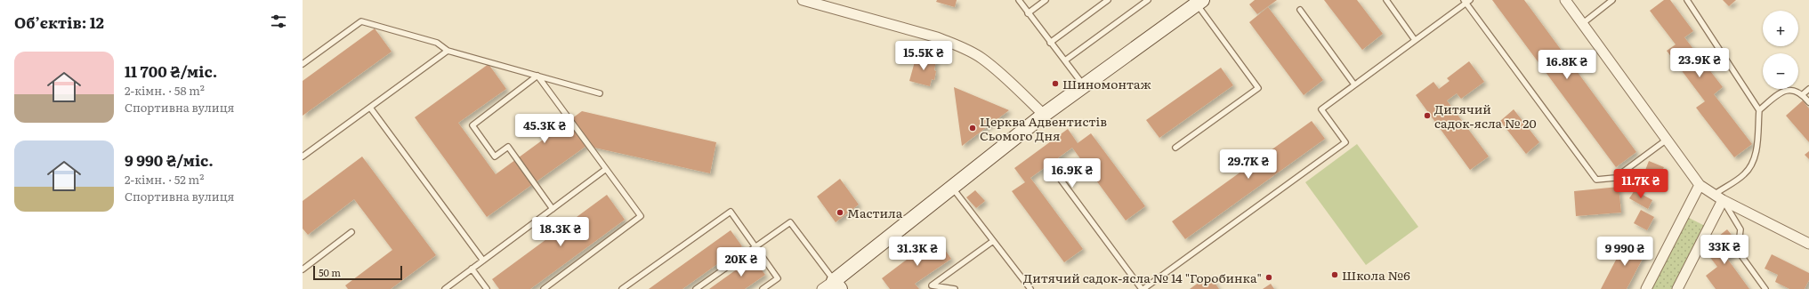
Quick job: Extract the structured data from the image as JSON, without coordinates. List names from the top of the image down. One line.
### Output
{"places":["Шиномонтаж","Дитячий садок-ясла № 20","Церква Адвентистів Сьомого Дня","Мастила","Школа №6","Дитячий садок-ясла № 14 \"Горобинка\""],"scale_bar":"50 m","page":{"heading":"Об’єктів: 12","map_buttons":["+","−"],"price":["15.5K ₴","23.9K ₴","16.8K ₴","45.3K ₴","29.7K ₴","16.9K ₴","11.7K ₴","18.3K ₴","33K ₴","31.3K ₴","9 990 ₴","20K ₴"],"list":[{"name":"11 700 ₴/міс.","note":"2-кімн. · 58 m² · Спортивна вулиця"},{"name":"9 990 ₴/міс.","note":"2-кімн. · 52 m² · Спортивна вулиця"}],"scale":"50 m"}}
